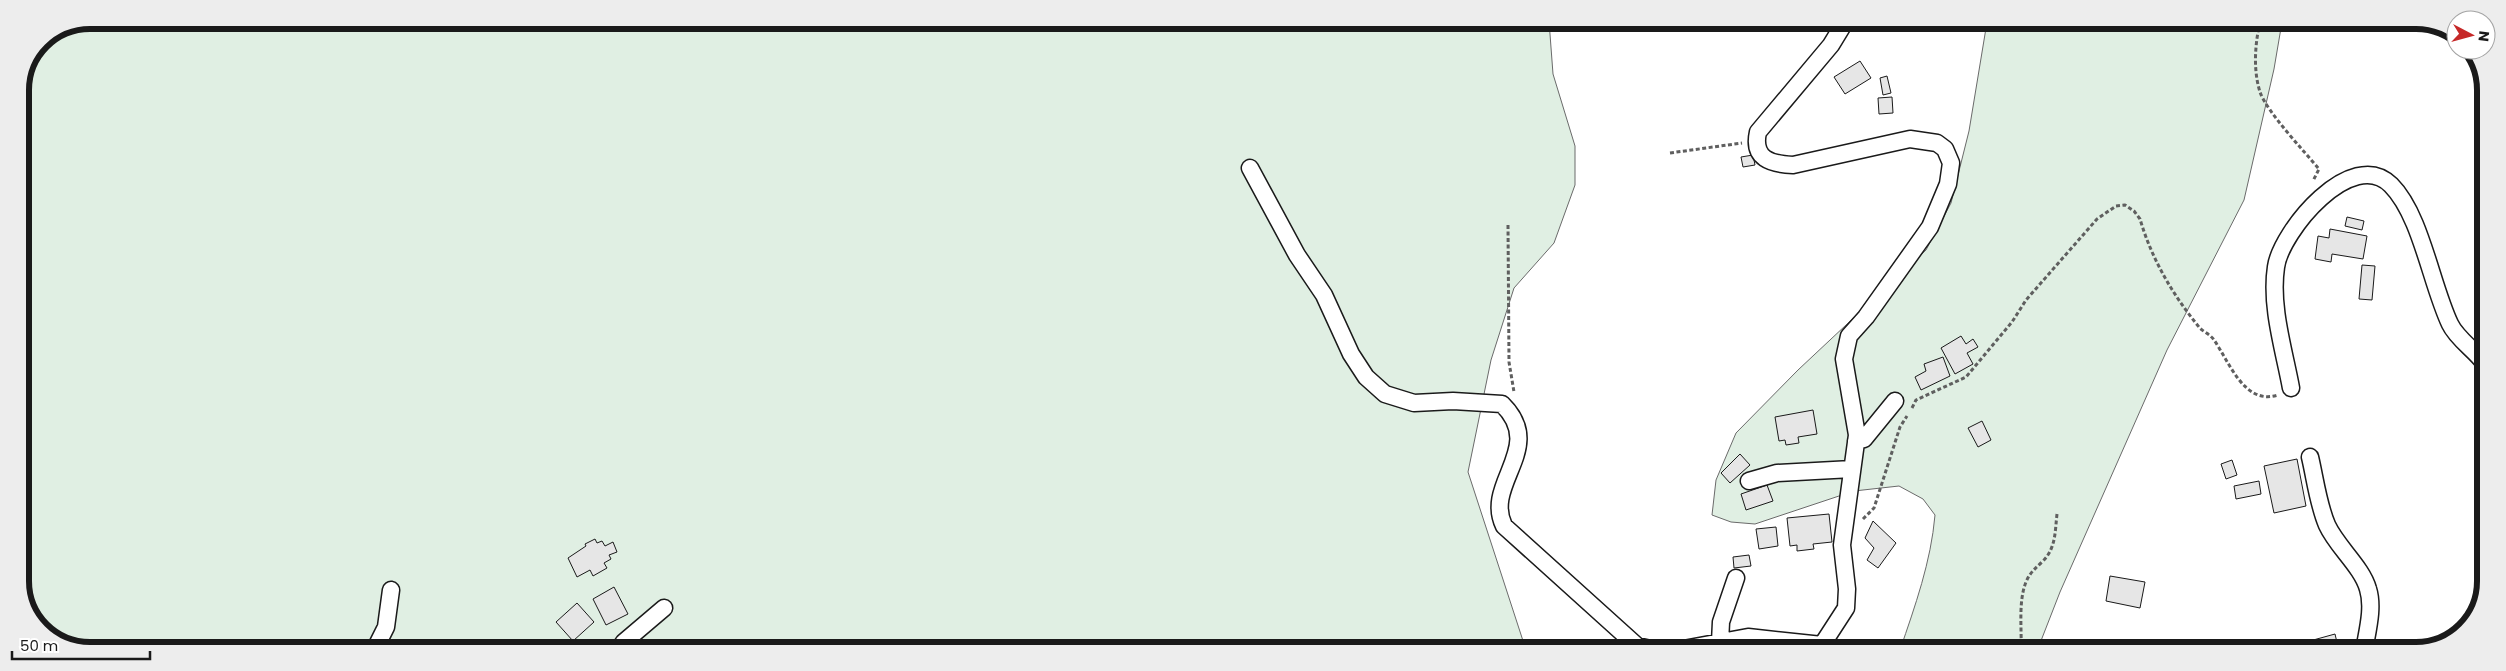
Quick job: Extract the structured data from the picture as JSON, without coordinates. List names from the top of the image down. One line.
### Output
{"scale_bar":"50 m","north":"right"}
